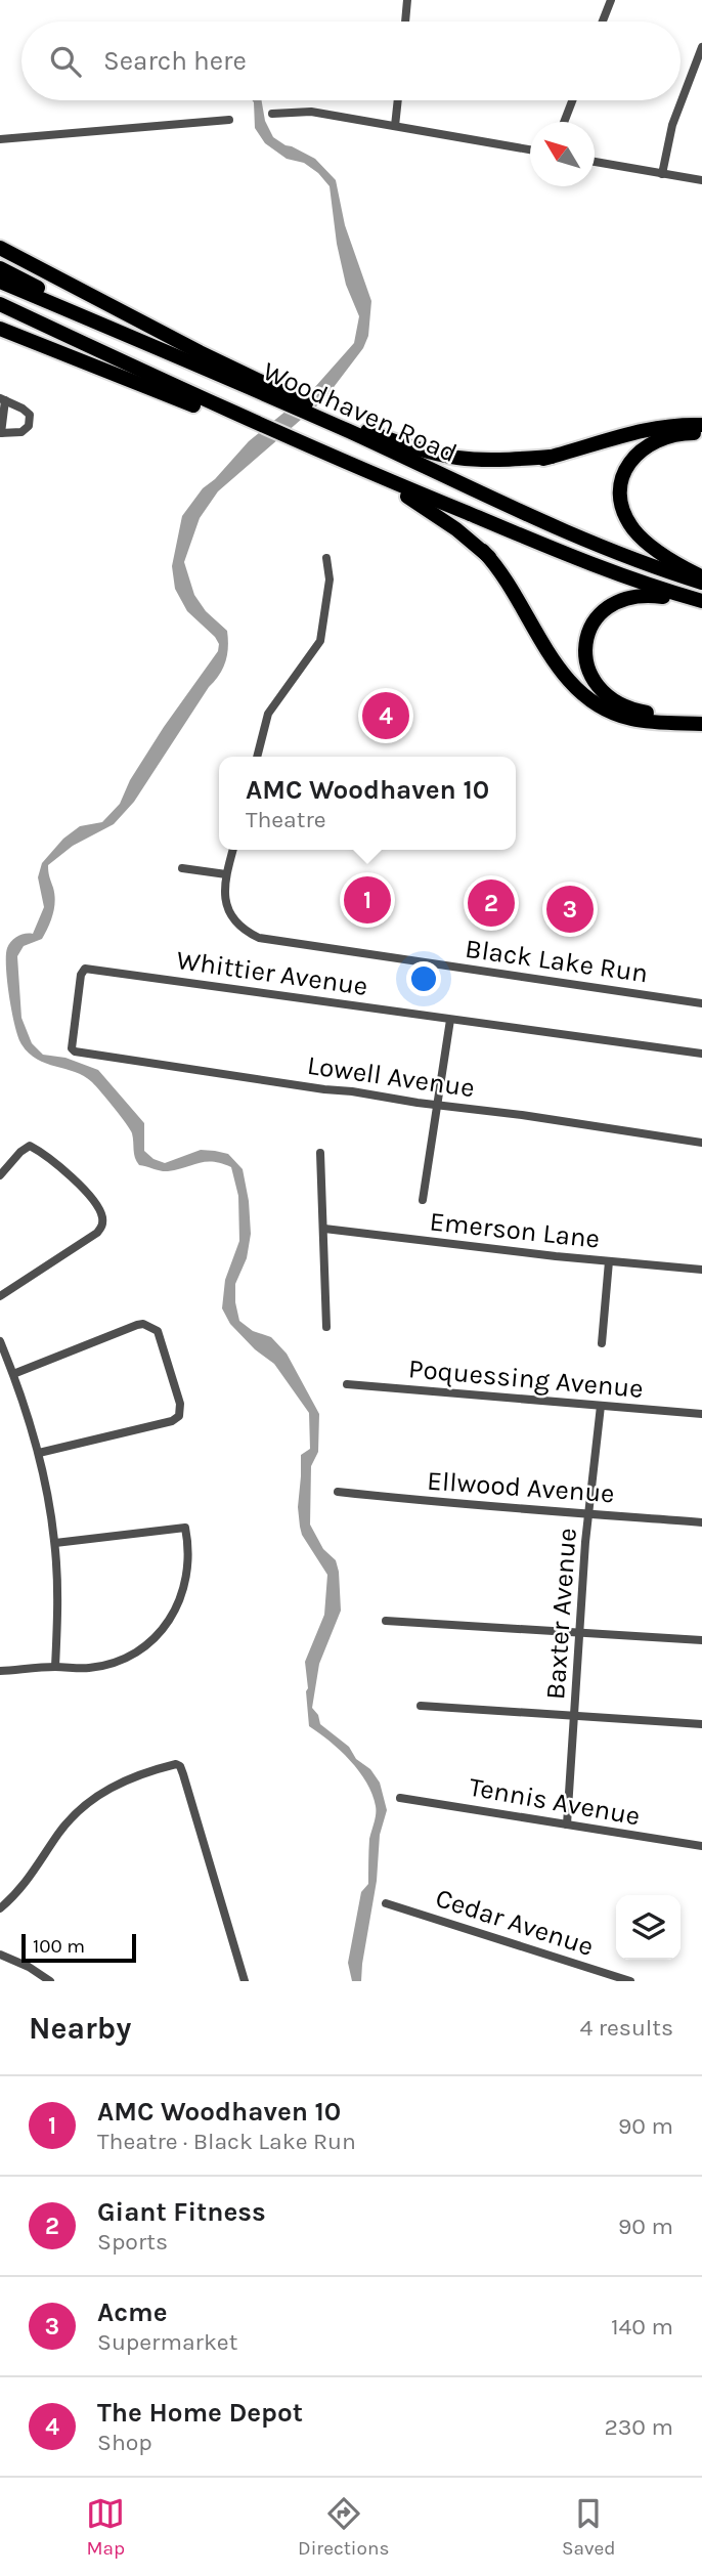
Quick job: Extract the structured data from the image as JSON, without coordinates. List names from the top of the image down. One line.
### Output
{"streets":{"highway":["Woodhaven Road"],"street":["Black Lake Run","Whittier Avenue","Lowell Avenue","Emerson Lane","Poquessing Avenue","Ellwood Avenue","Baxter Avenue","Tennis Avenue","Cedar Avenue"]},"crossings":[["Whittier Avenue","Lowell Avenue"],["Poquessing Avenue","Baxter Avenue"],["Ellwood Avenue","Baxter Avenue"],["Baxter Avenue","Tennis Avenue"]],"scale_bar":"100 m","north":"top left","page":{"search":"Search here","pins":["4","1","2","3"],"popup":["AMC Woodhaven 10","Theatre"],"scale":"100 m","heading":["Nearby","4 results"],"list":[{"mark":"1","name":"AMC Woodhaven 10","note":"Theatre · Black Lake Run","value":"90 m"},{"mark":"2","name":"Giant Fitness","note":"Sports","value":"90 m"},{"mark":"3","name":"Acme","note":"Supermarket","value":"140 m"},{"mark":"4","name":"The Home Depot","note":"Shop","value":"230 m"}],"nav":["Map","Directions","Saved"]}}
